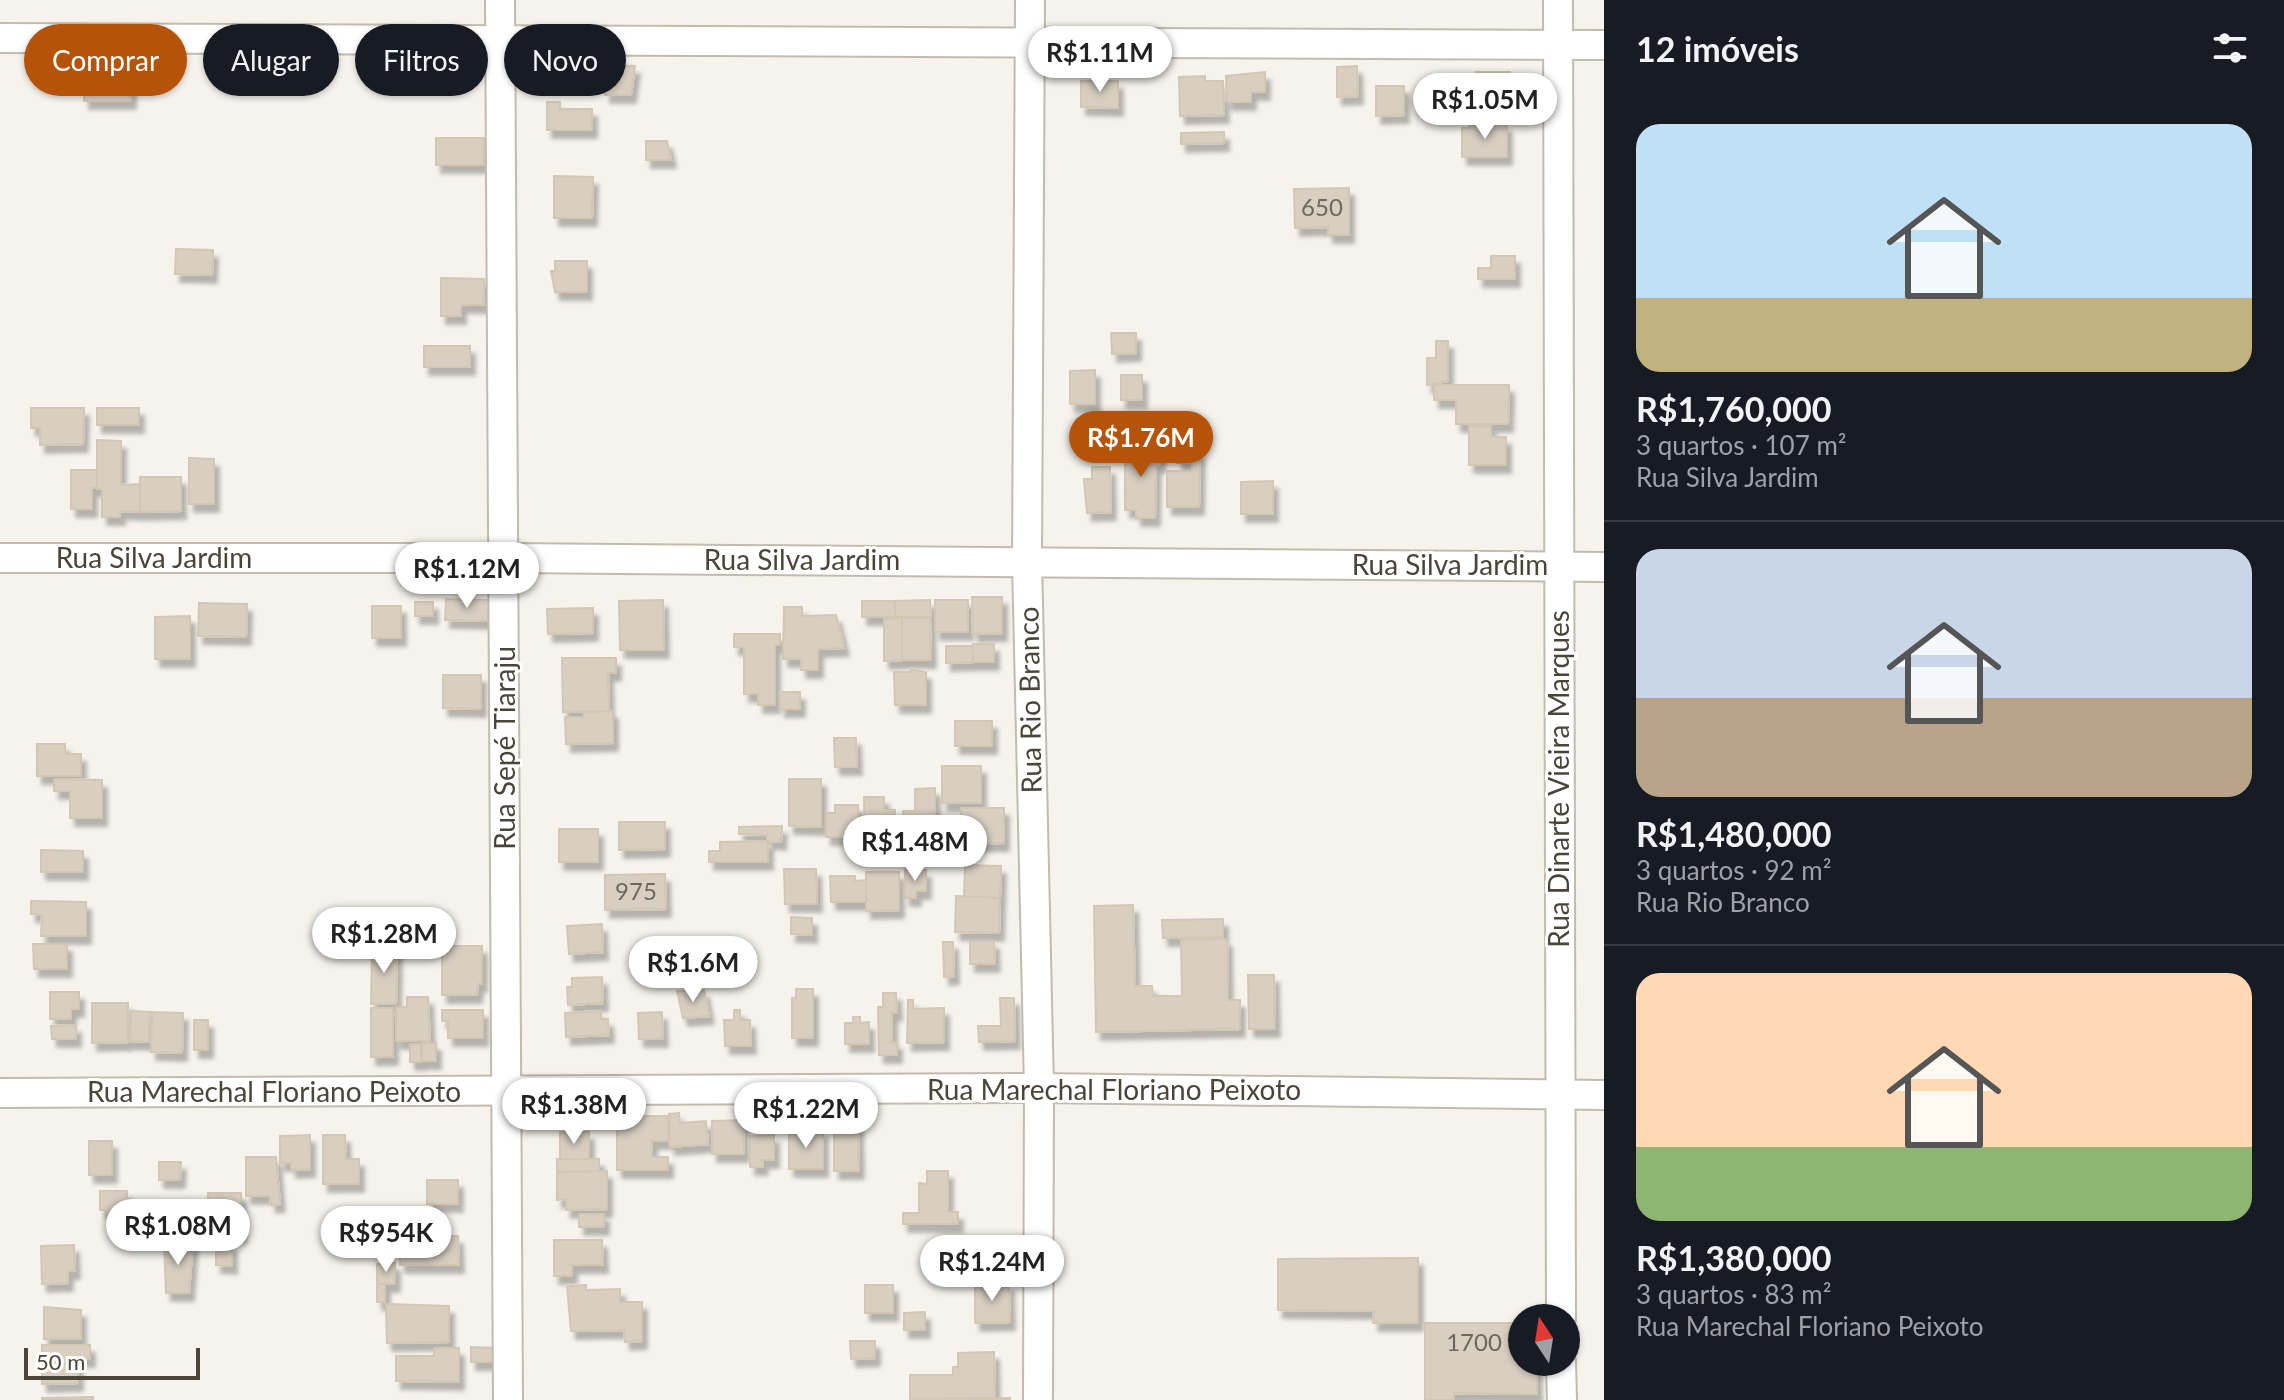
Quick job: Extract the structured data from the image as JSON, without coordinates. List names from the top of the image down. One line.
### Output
{"streets":{"street":["Rua Silva Jardim","Rua Rio Branco","Rua Sepé Tiaraju","Rua Dinarte Vieira Marques","Rua Marechal Floriano Peixoto"]},"crossings":[["Rua Silva Jardim","Rua Rio Branco"],["Rua Silva Jardim","Rua Sepé Tiaraju"],["Rua Silva Jardim","Rua Dinarte Vieira Marques"],["Rua Rio Branco","Rua Marechal Floriano Peixoto"],["Rua Sepé Tiaraju","Rua Marechal Floriano Peixoto"],["Rua Dinarte Vieira Marques","Rua Marechal Floriano Peixoto"]],"house_numbers":["650","975","1700"],"scale_bar":"50 m","north":"top","page":{"heading":"12 imóveis","chip":["Comprar","Alugar","Filtros","Novo"],"price":["R$1.11M","R$1.05M","R$1.76M","R$1.12M","R$1.48M","R$1.28M","R$1.6M","R$1.38M","R$1.22M","R$1.08M","R$954K","R$1.24M"],"list":[{"name":"R$1,760,000","note":"3 quartos · 107 m² · Rua Silva Jardim"},{"name":"R$1,480,000","note":"3 quartos · 92 m² · Rua Rio Branco"},{"name":"R$1,380,000","note":"3 quartos · 83 m² · Rua Marechal Floriano Peixoto"}],"scale":"50 m"}}
